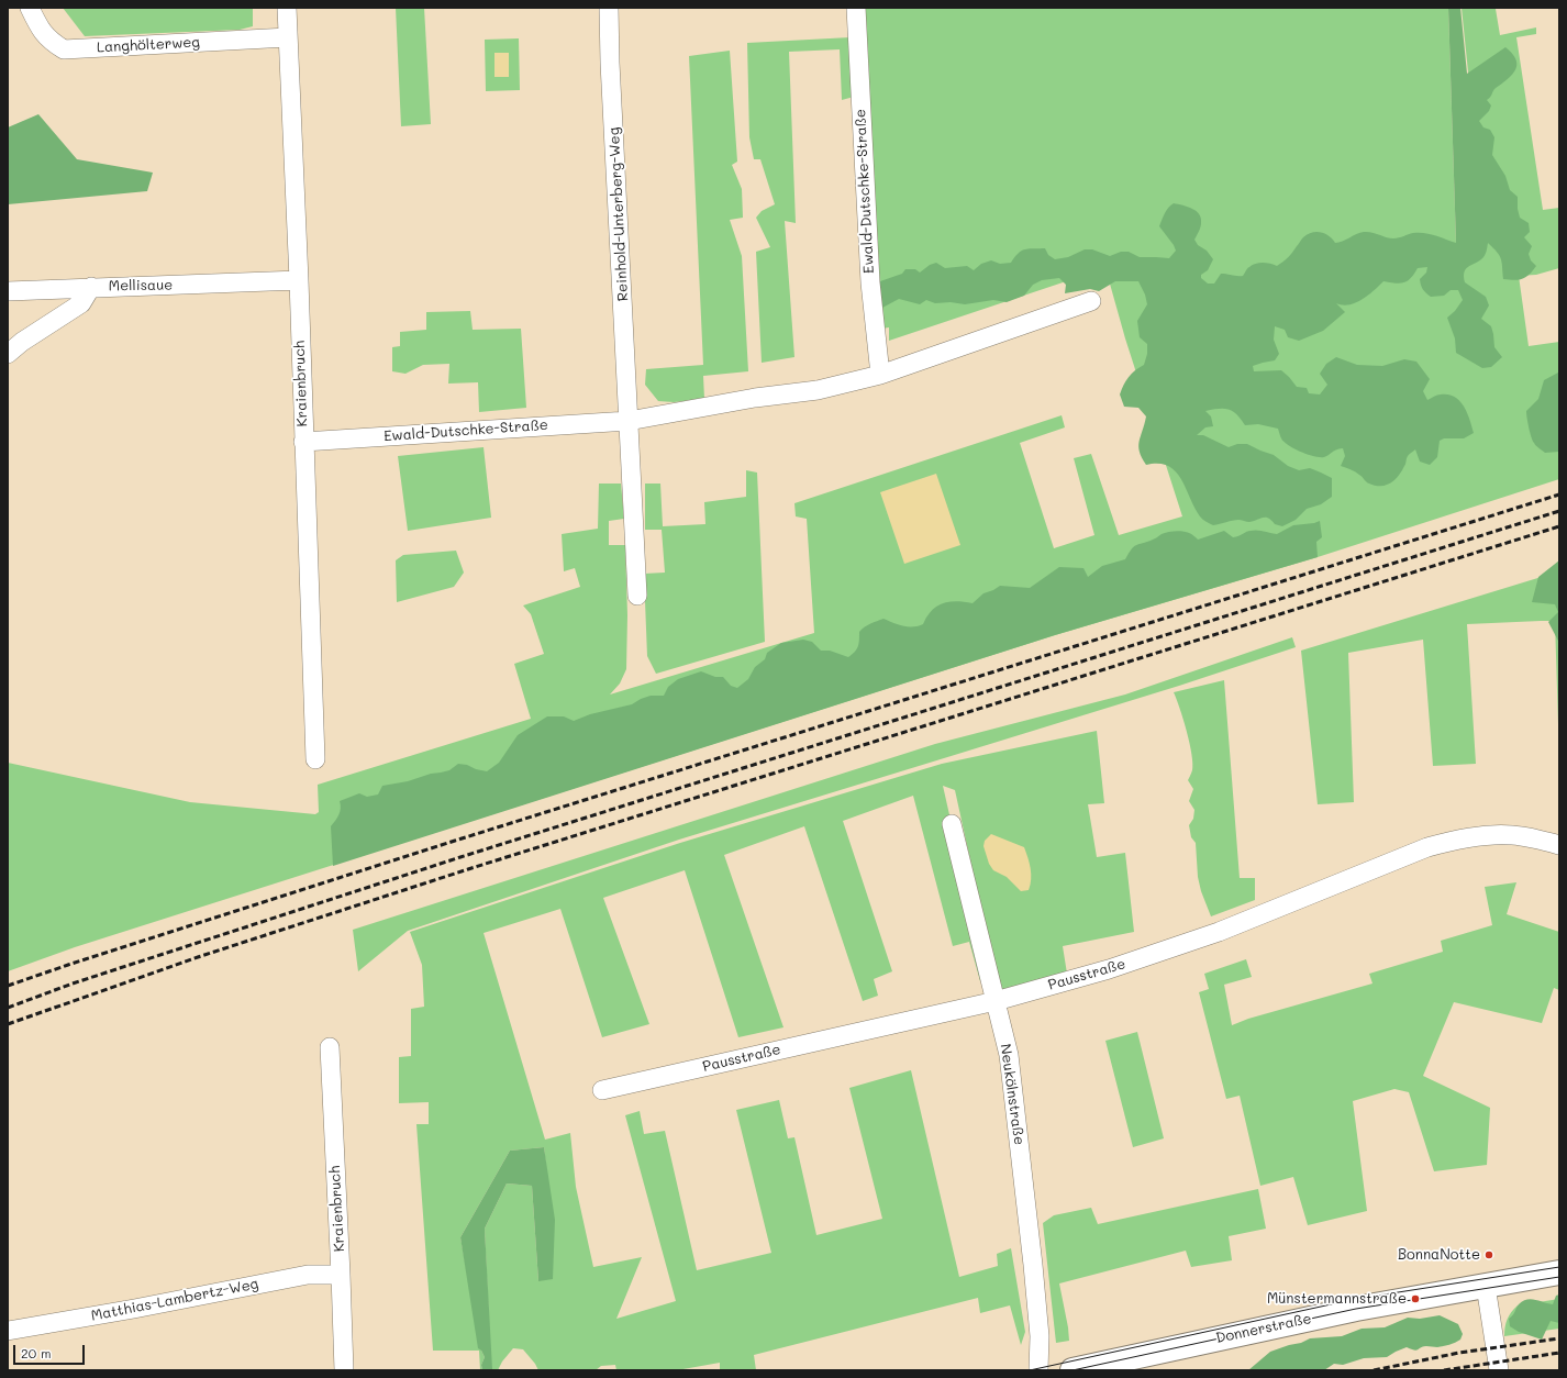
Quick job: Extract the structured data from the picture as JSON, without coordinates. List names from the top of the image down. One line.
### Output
{"streets":{"main road":["Donnerstraße"],"street":["Langhölterweg","Ewald-Dutschke-Straße","Reinhold-Unterberg-Weg","Mellisaue","Kraienbruch","Pausstraße","Neukölnstraße","Matthias-Lambertz-Weg"]},"crossings":[["Langhölterweg","Kraienbruch"],["Ewald-Dutschke-Straße","Reinhold-Unterberg-Weg"],["Ewald-Dutschke-Straße","Kraienbruch"],["Mellisaue","Kraienbruch"],["Kraienbruch","Matthias-Lambertz-Weg"],["Pausstraße","Neukölnstraße"]],"places":["BonnaNotte","Münstermannstraße"],"scale_bar":"20 m"}
